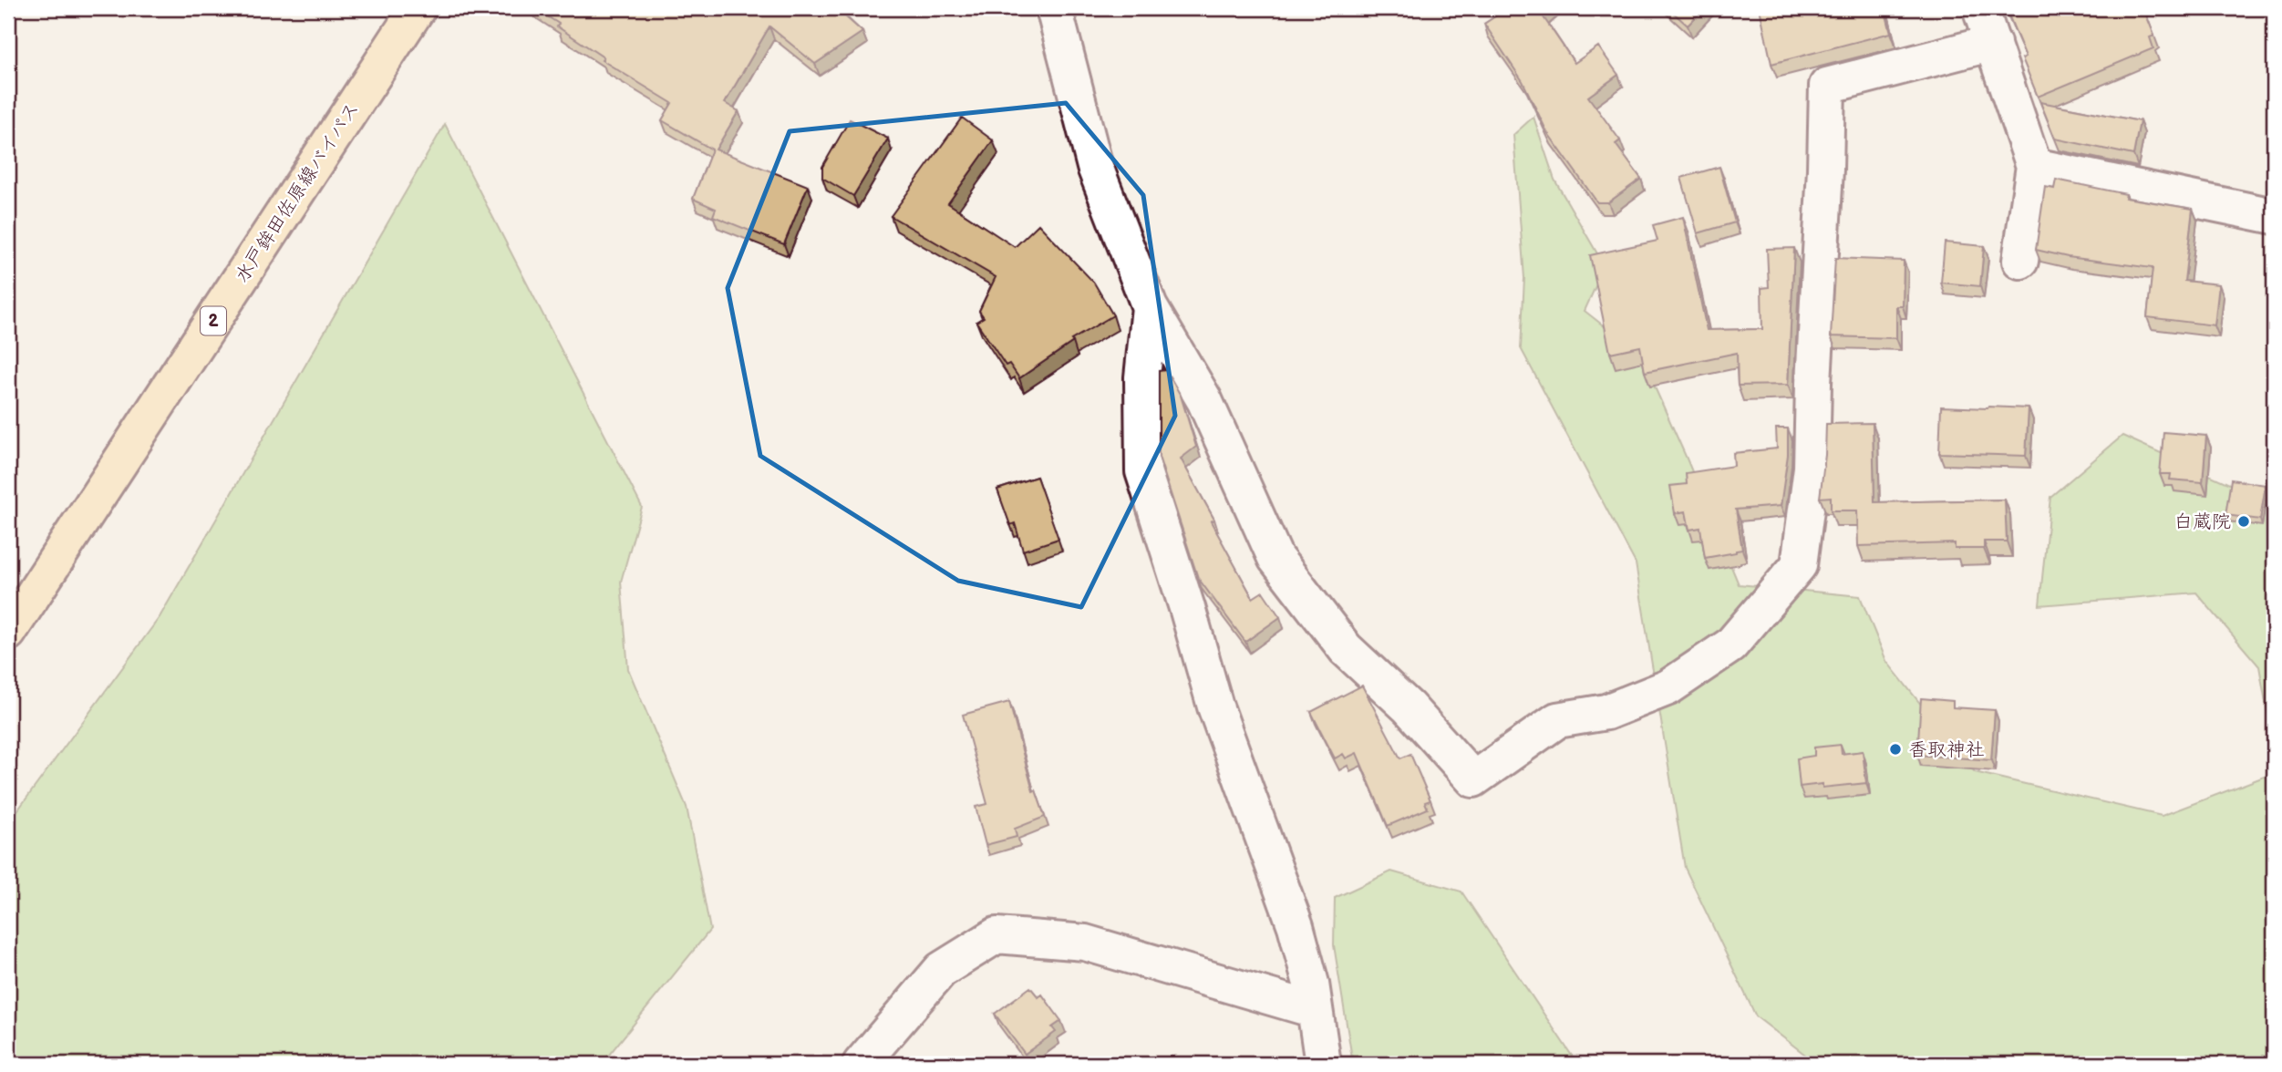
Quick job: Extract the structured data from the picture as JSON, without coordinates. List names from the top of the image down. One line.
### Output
{"streets":{"main road":["水戸鉾田佐原線バイパス","2"]},"places":["白蔵院","香取神社"]}
